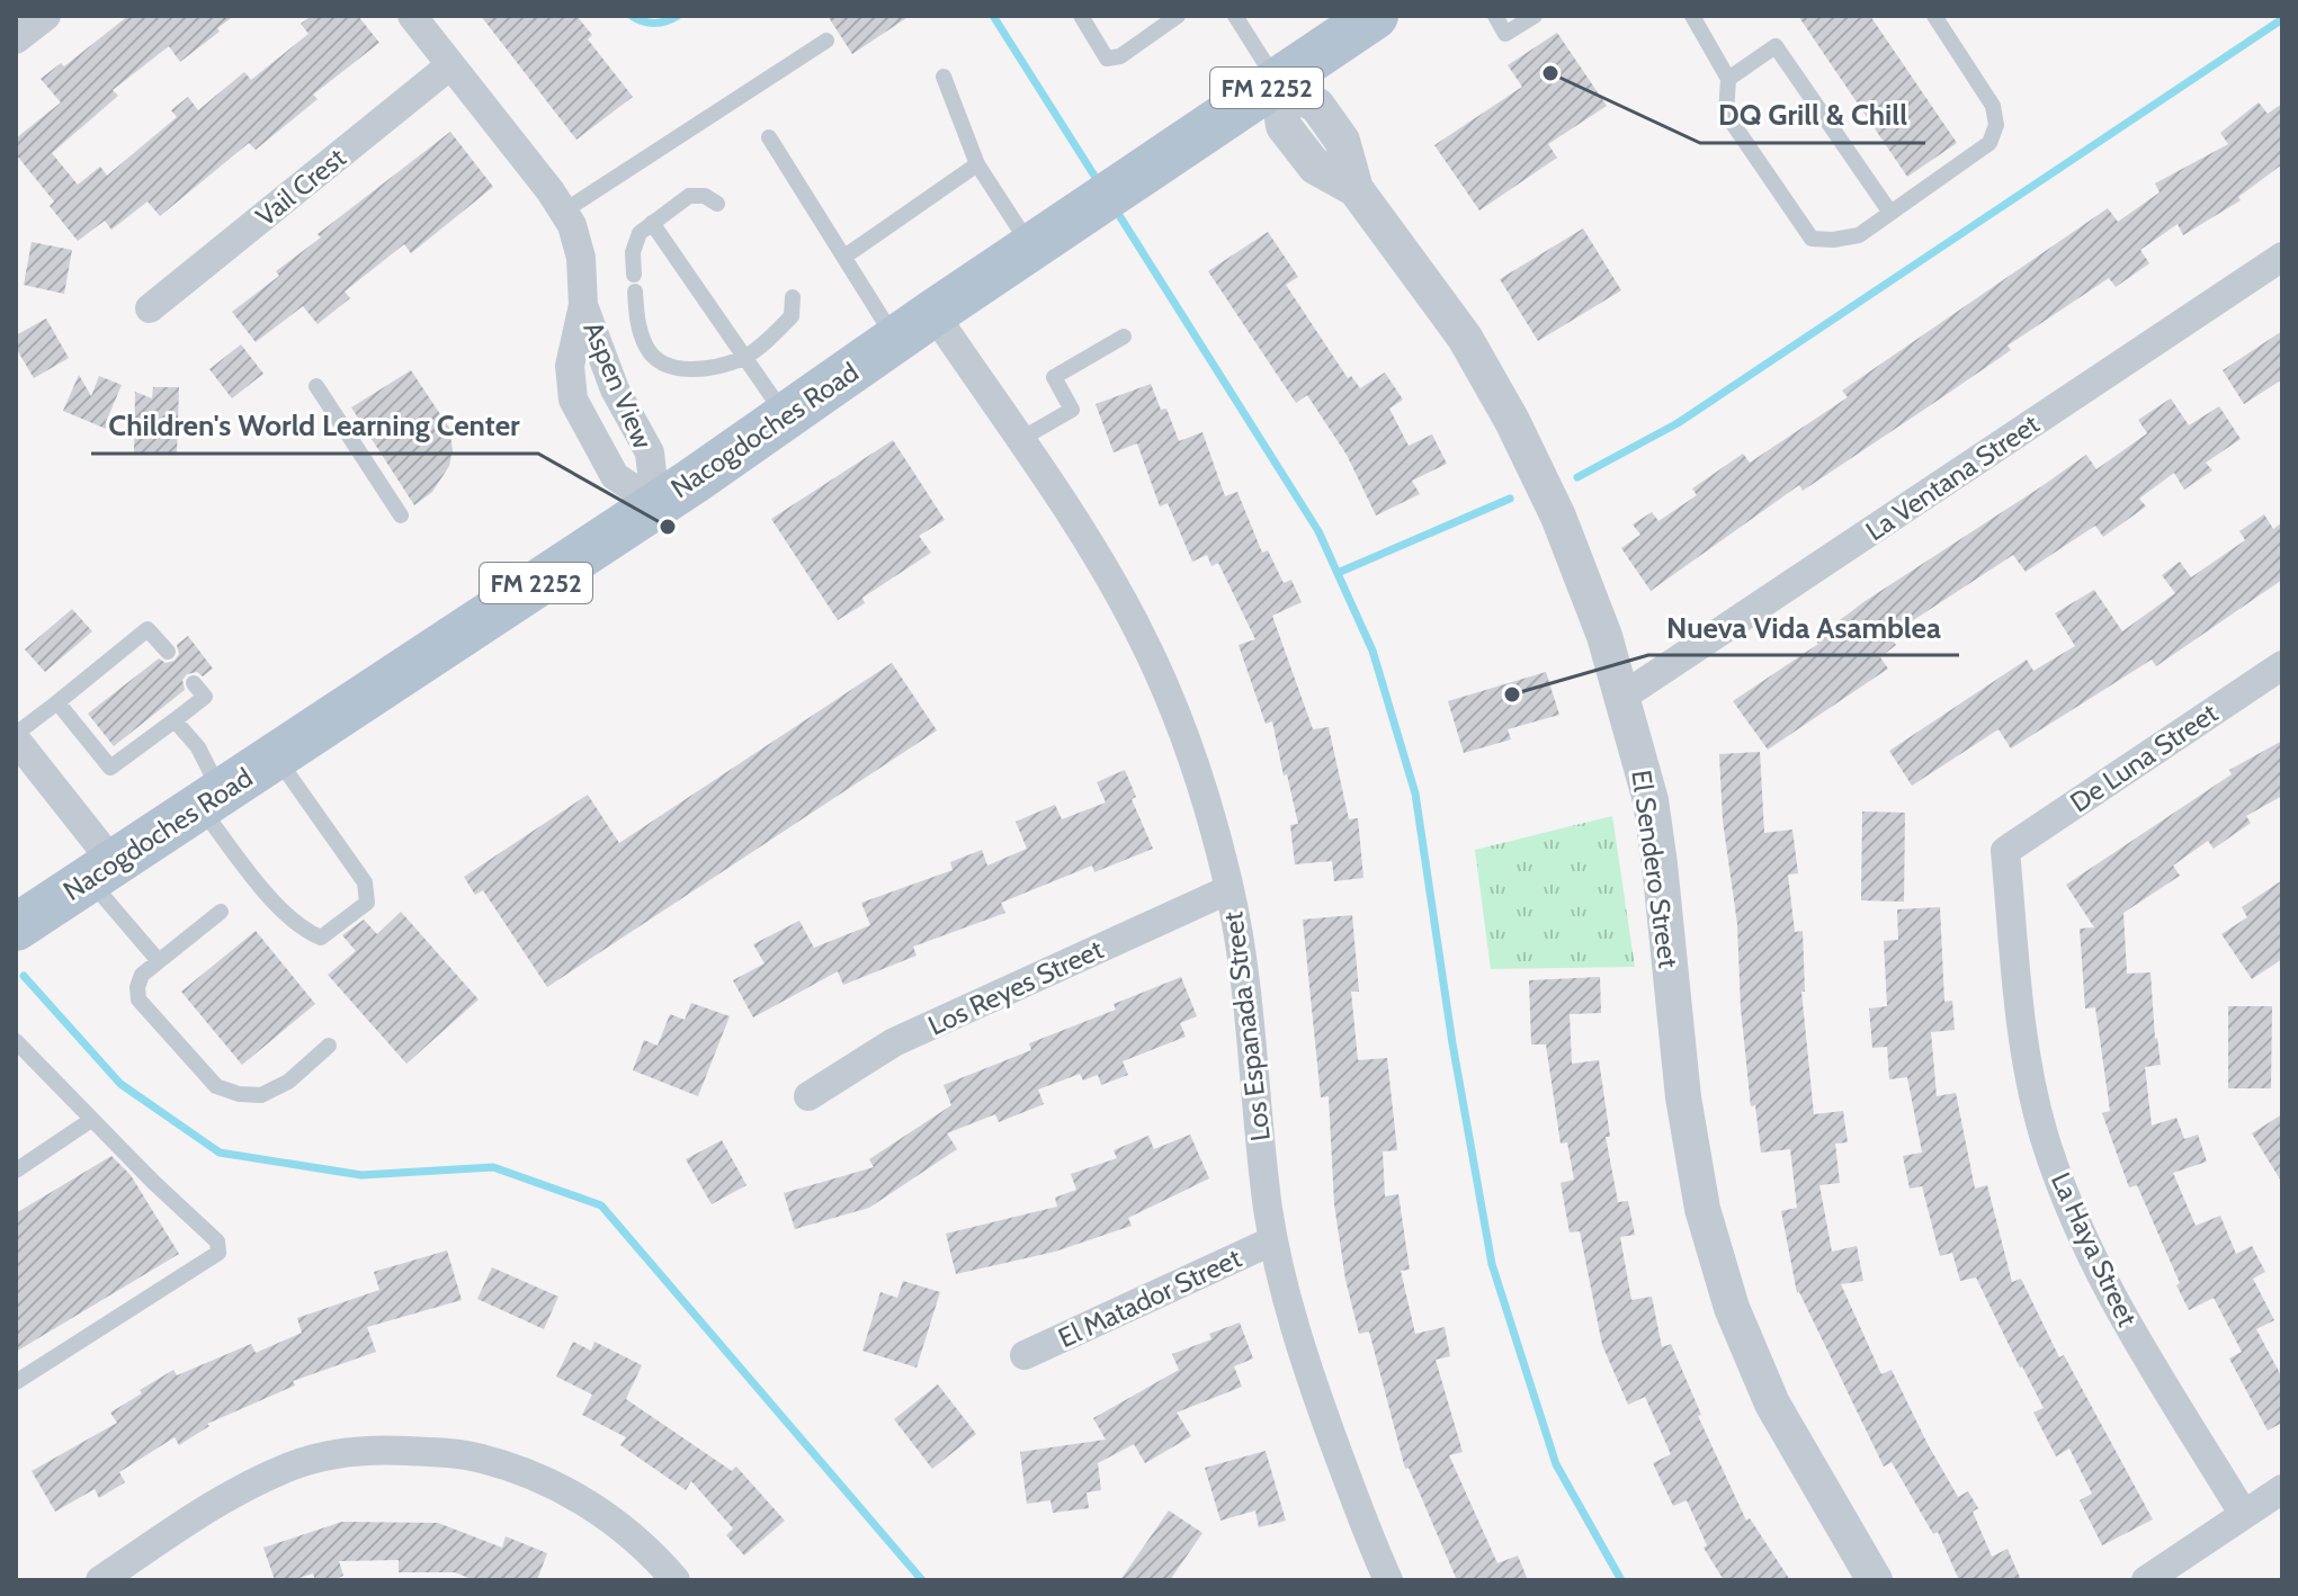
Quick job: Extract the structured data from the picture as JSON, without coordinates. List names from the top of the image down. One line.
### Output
{"streets":{"main road":["FM 2252","Nacogdoches Road"],"street":["Vail Crest","Aspen View","La Ventana Street","De Luna Street","El Sendero Street","Los Reyes Street","Los Espanada Street","La Haya Street","El Matador Street"]},"crossings":[["Vail Crest","Aspen View"],["Aspen View","Nacogdoches Road"],["Nacogdoches Road","El Sendero Street"],["Nacogdoches Road","Los Espanada Street"],["La Ventana Street","El Sendero Street"],["De Luna Street","La Haya Street"],["Los Reyes Street","Los Espanada Street"],["Los Espanada Street","El Matador Street"]],"places":["DQ Grill & Chill","Children's World Learning Center","Nueva Vida Asamblea"]}
